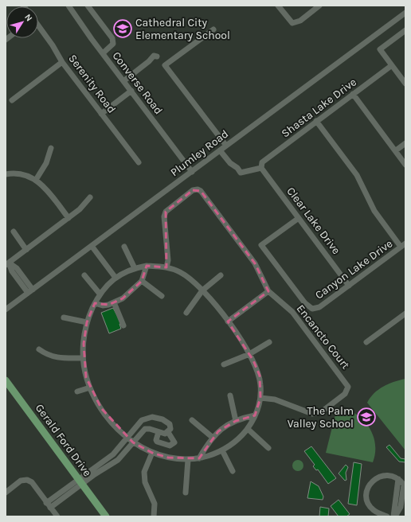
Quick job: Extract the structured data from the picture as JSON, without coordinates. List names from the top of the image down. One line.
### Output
{"streets":{"main road":["Gerald Ford Drive"],"street":["Converse Road","Serenity Road","Shasta Lake Drive","Plumley Road","Clear Lake Drive","Canyon Lake Drive","Encancto Court"]},"crossings":[["Converse Road","Plumley Road"],["Shasta Lake Drive","Clear Lake Drive"],["Clear Lake Drive","Canyon Lake Drive"]],"places":{"school or university":["Cathedral City Elementary School","The Palm Valley School"]},"north":"top right"}
